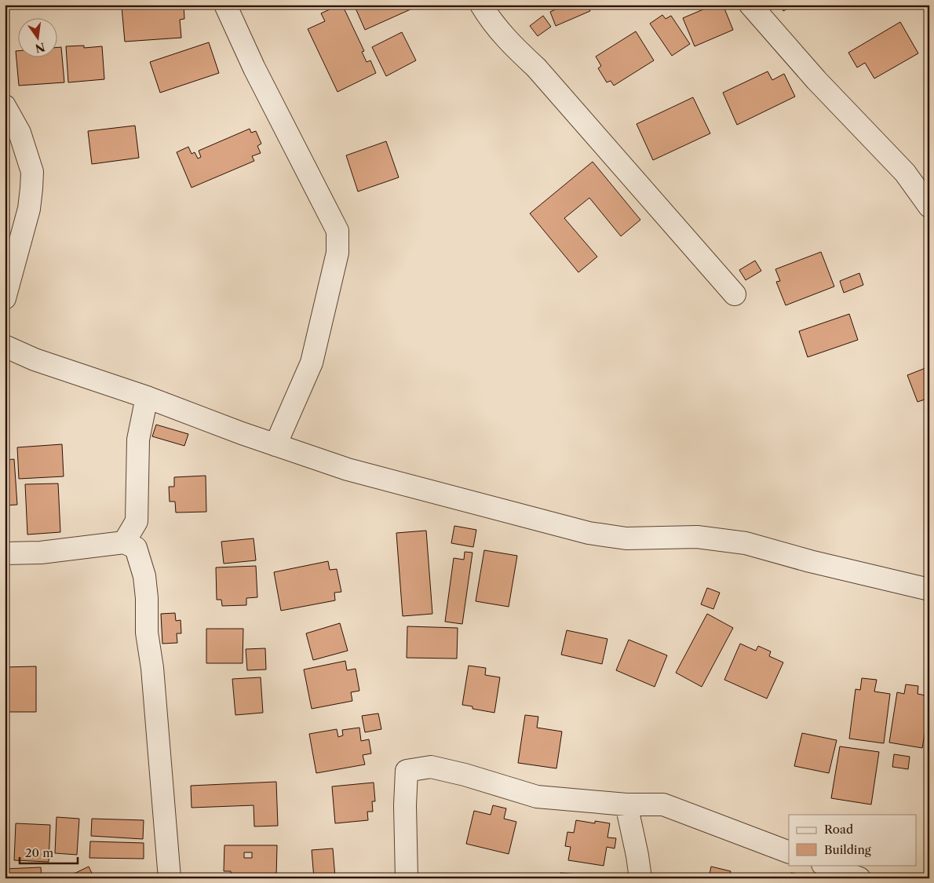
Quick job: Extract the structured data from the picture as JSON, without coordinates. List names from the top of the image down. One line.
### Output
{"legend":["Road","Building"],"scale_bar":"20 m","north":"bottom"}
